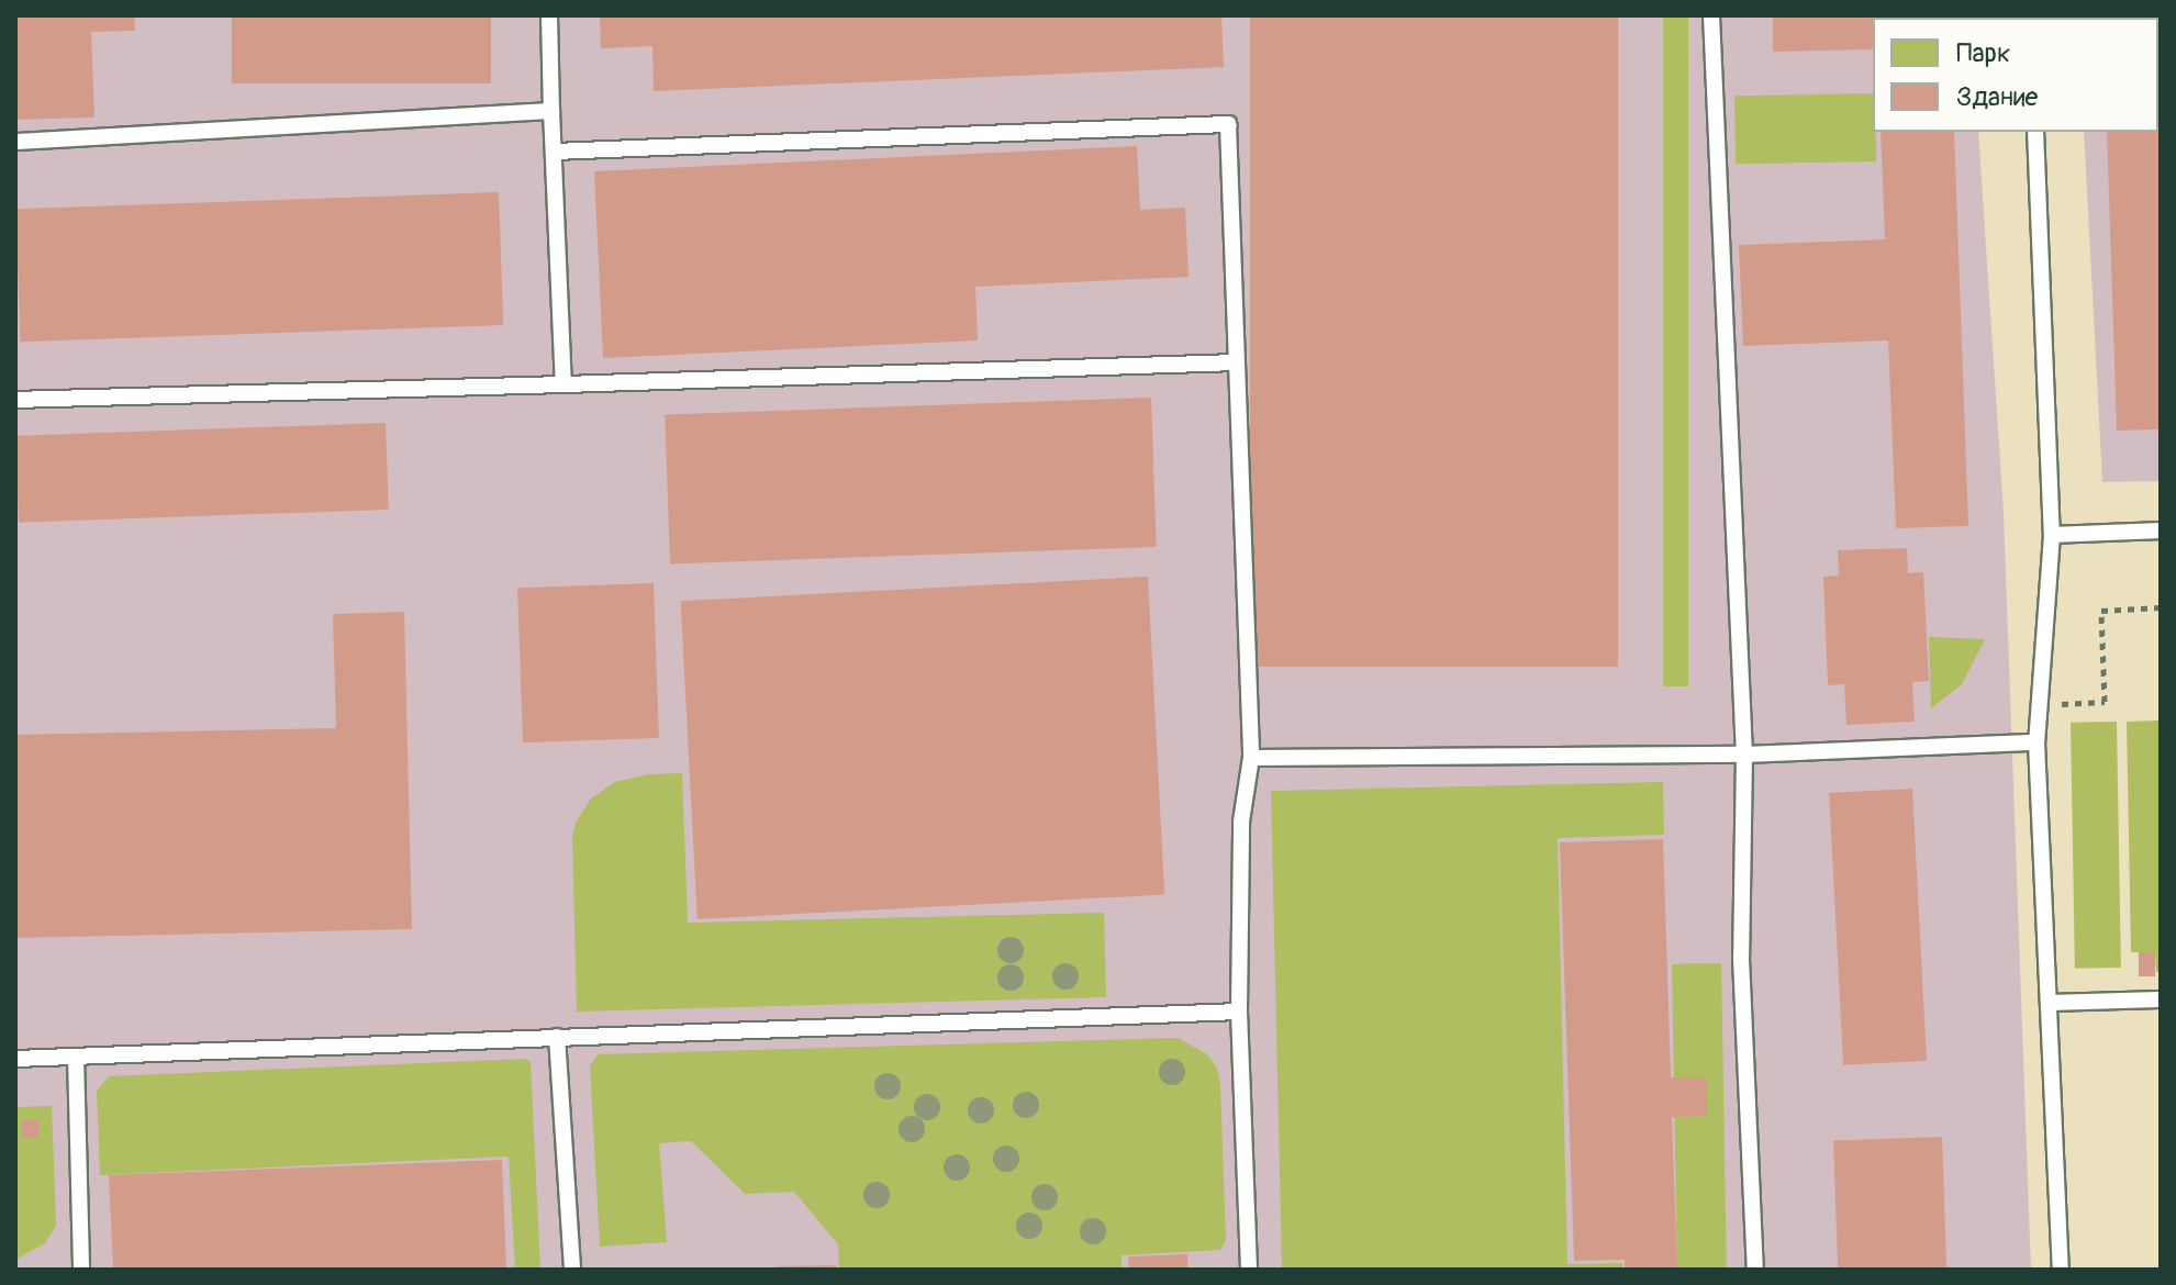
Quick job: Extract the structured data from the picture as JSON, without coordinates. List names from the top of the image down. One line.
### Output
{"legend":["Парк","Здание"]}
